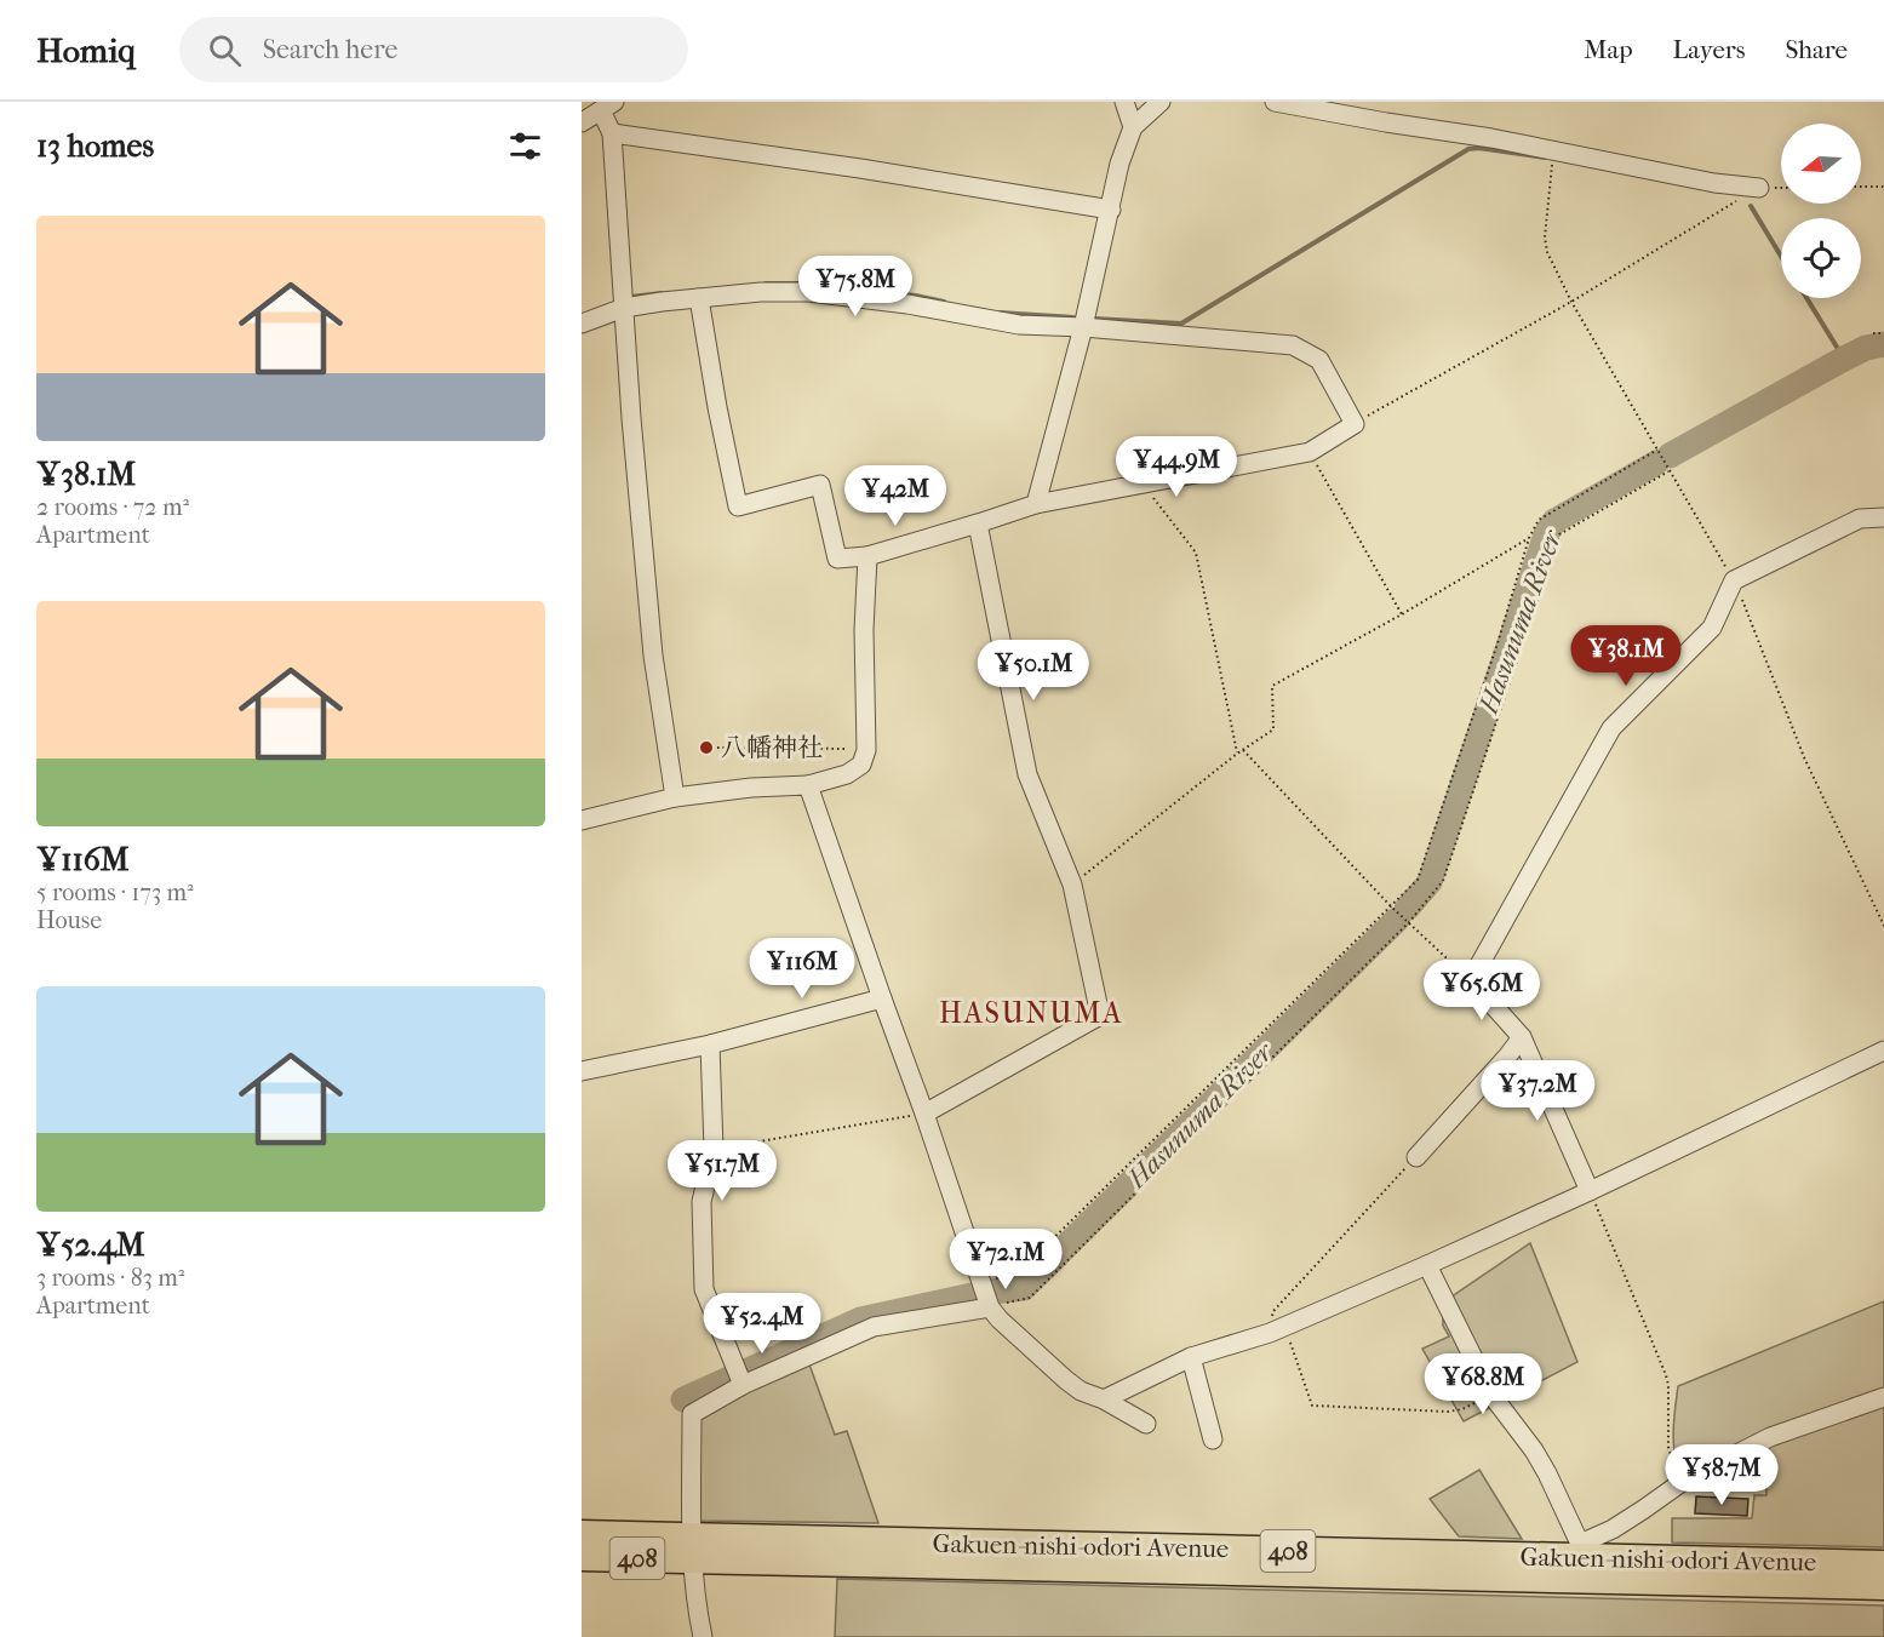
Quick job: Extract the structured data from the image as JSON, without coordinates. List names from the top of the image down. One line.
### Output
{"streets":{"highway":["Gakuen-nishi-odori Avenue","408"]},"districts":["HASUNUMA"],"water":["Hasunuma River"],"places":["八幡神社"],"north":"left","page":{"header":"Homiq","search":"Search here","nav":["Map","Layers","Share"],"heading":"13 homes","list":[{"name":"¥38.1M","note":"2 rooms · 72 m² · Apartment"},{"name":"¥116M","note":"5 rooms · 173 m² · House"},{"name":"¥52.4M","note":"3 rooms · 83 m² · Apartment"}],"price":["¥75.8M","¥44.9M","¥42M","¥38.1M","¥50.1M","¥116M","¥65.6M","¥37.2M","¥51.7M","¥72.1M","¥52.4M","¥68.8M","¥58.7M"]}}
